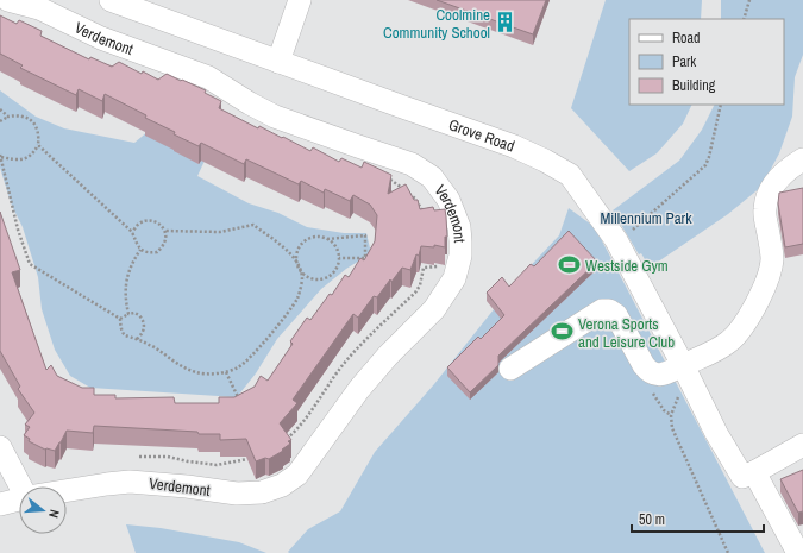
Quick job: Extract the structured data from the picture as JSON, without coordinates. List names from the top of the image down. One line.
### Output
{"streets":{"street":["Verdemont","Grove Road"]},"parks":["Millennium Park"],"places":{"building":["Coolmine Community School"],"sports":["Westside Gym","Verona Sports and Leisure Club"]},"legend":["Road","Park","Building"],"scale_bar":"50 m","north":"right"}
